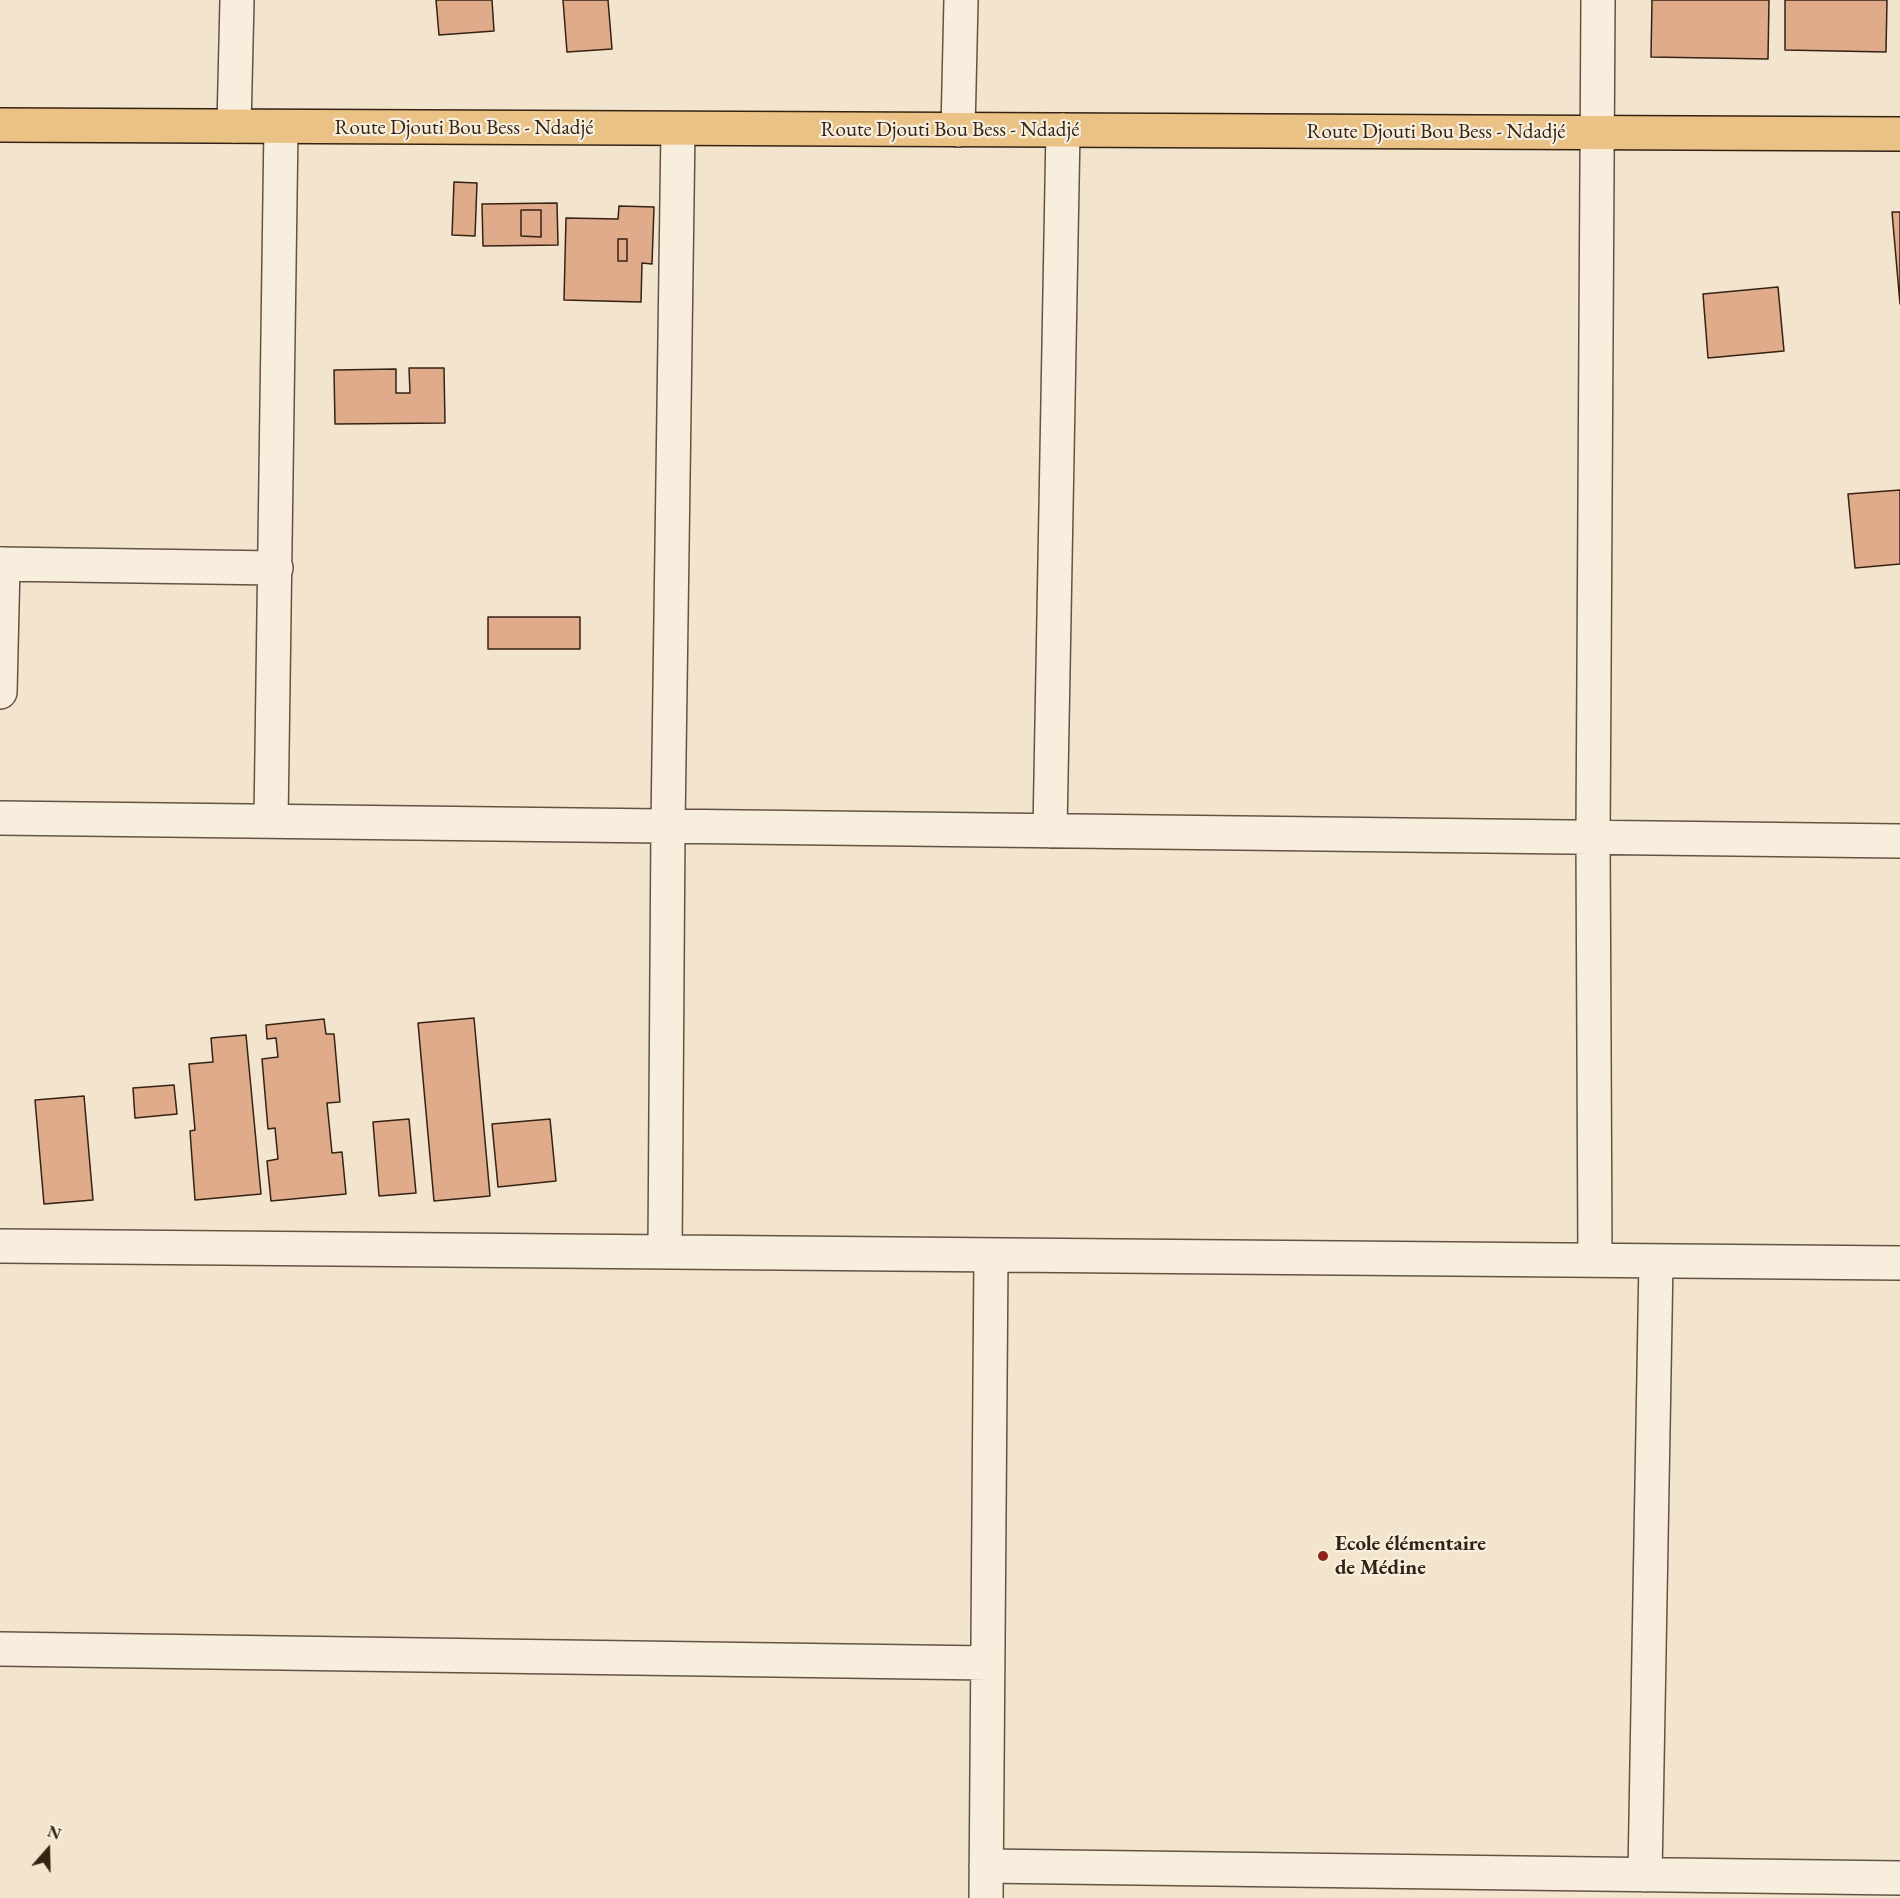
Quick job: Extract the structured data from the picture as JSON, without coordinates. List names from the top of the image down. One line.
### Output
{"streets":{"main road":["Route Djouti Bou Bess - Ndadjé"]},"places":["Ecole élémentaire de Médine"],"north":"top"}
